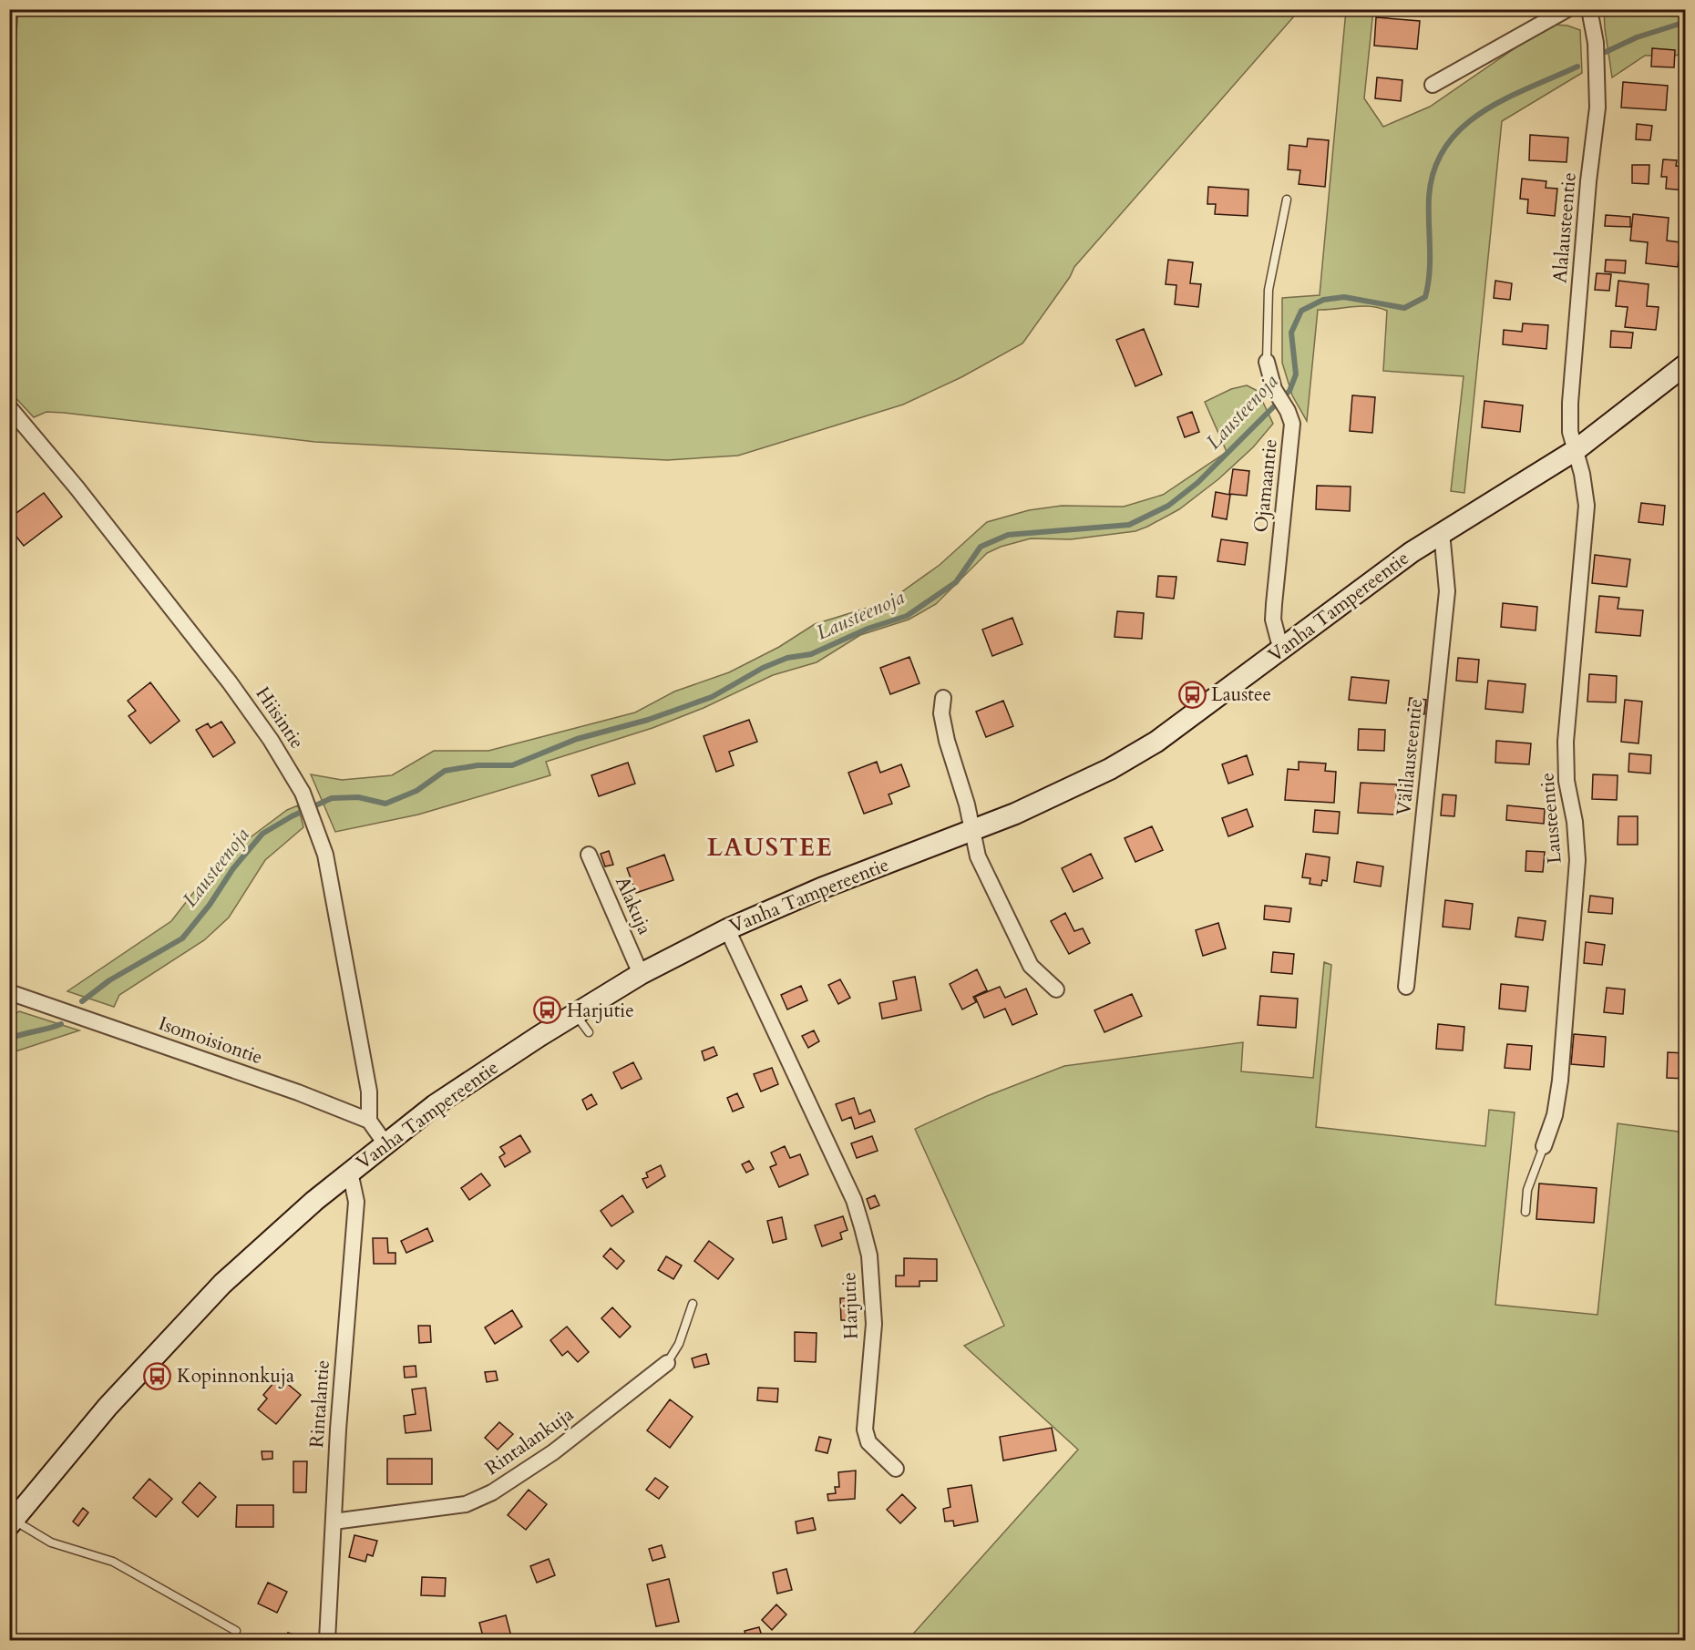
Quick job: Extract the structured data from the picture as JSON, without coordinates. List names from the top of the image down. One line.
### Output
{"streets":{"main road":["Vanha Tampereentie"],"street":["Alalausteentie","Ojamaantie","Hiisintie","Välilausteentie","Lausteentie","Alakuja","Isomoisiontie","Harjutie","Rintalantie","Rintalankuja"]},"crossings":[["Alalausteentie","Vanha Tampereentie"],["Alalausteentie","Lausteentie"],["Ojamaantie","Vanha Tampereentie"],["Vanha Tampereentie","Välilausteentie"],["Vanha Tampereentie","Lausteentie"],["Vanha Tampereentie","Alakuja"],["Vanha Tampereentie","Harjutie"],["Vanha Tampereentie","Rintalantie"],["Hiisintie","Isomoisiontie"],["Rintalantie","Rintalankuja"]],"districts":["LAUSTEE"],"water":["Lausteenoja"],"places":{"bus stop":["Laustee","Harjutie","Kopinnonkuja"]}}
